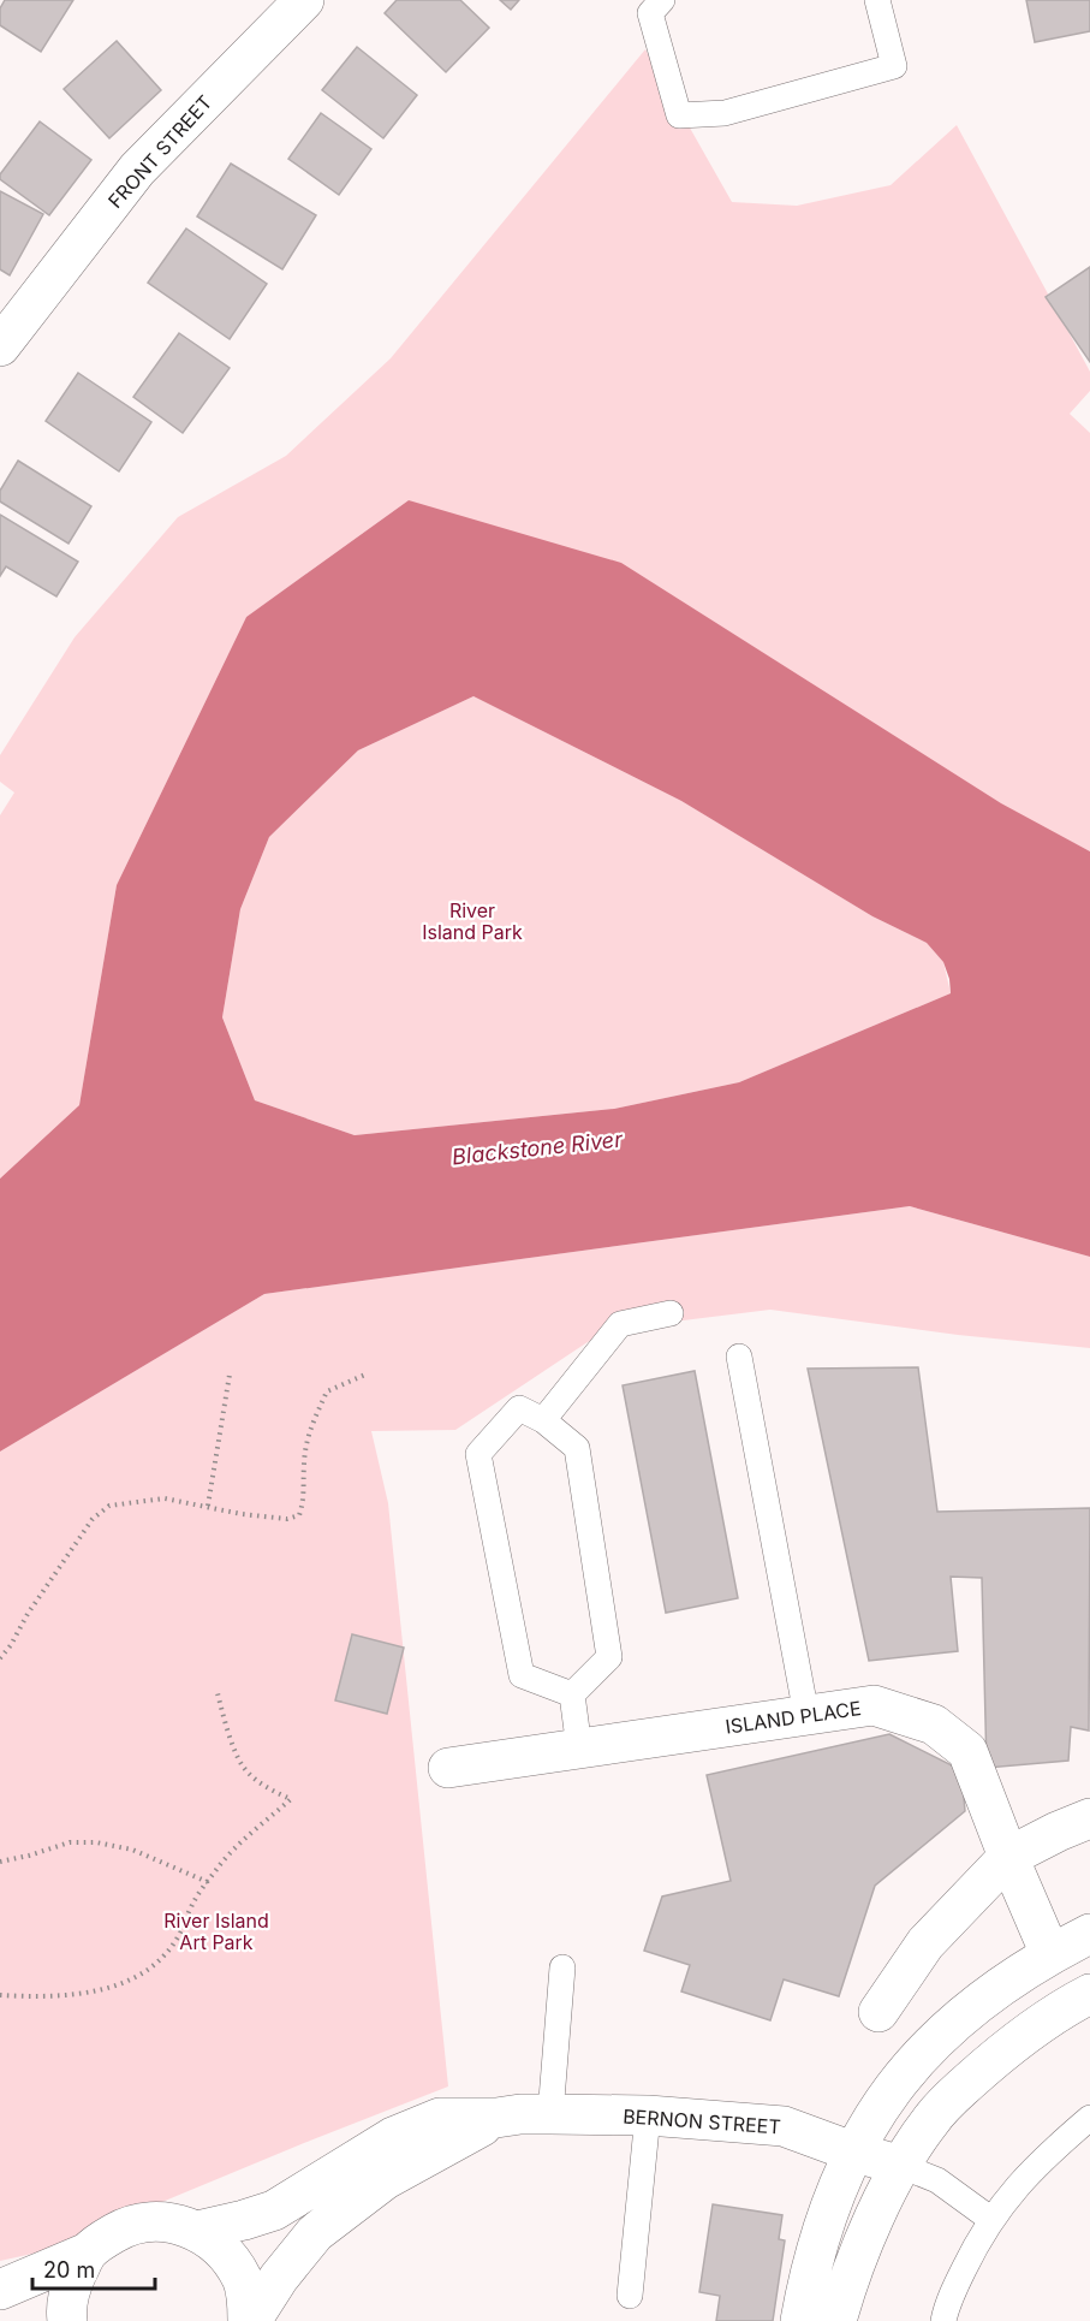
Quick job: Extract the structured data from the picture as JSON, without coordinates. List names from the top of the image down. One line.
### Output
{"streets":{"main road":["FRONT STREET","ISLAND PLACE","BERNON STREET"]},"water":["Blackstone River"],"parks":["River Island Park","River Island Art Park"],"scale_bar":"20 m"}
